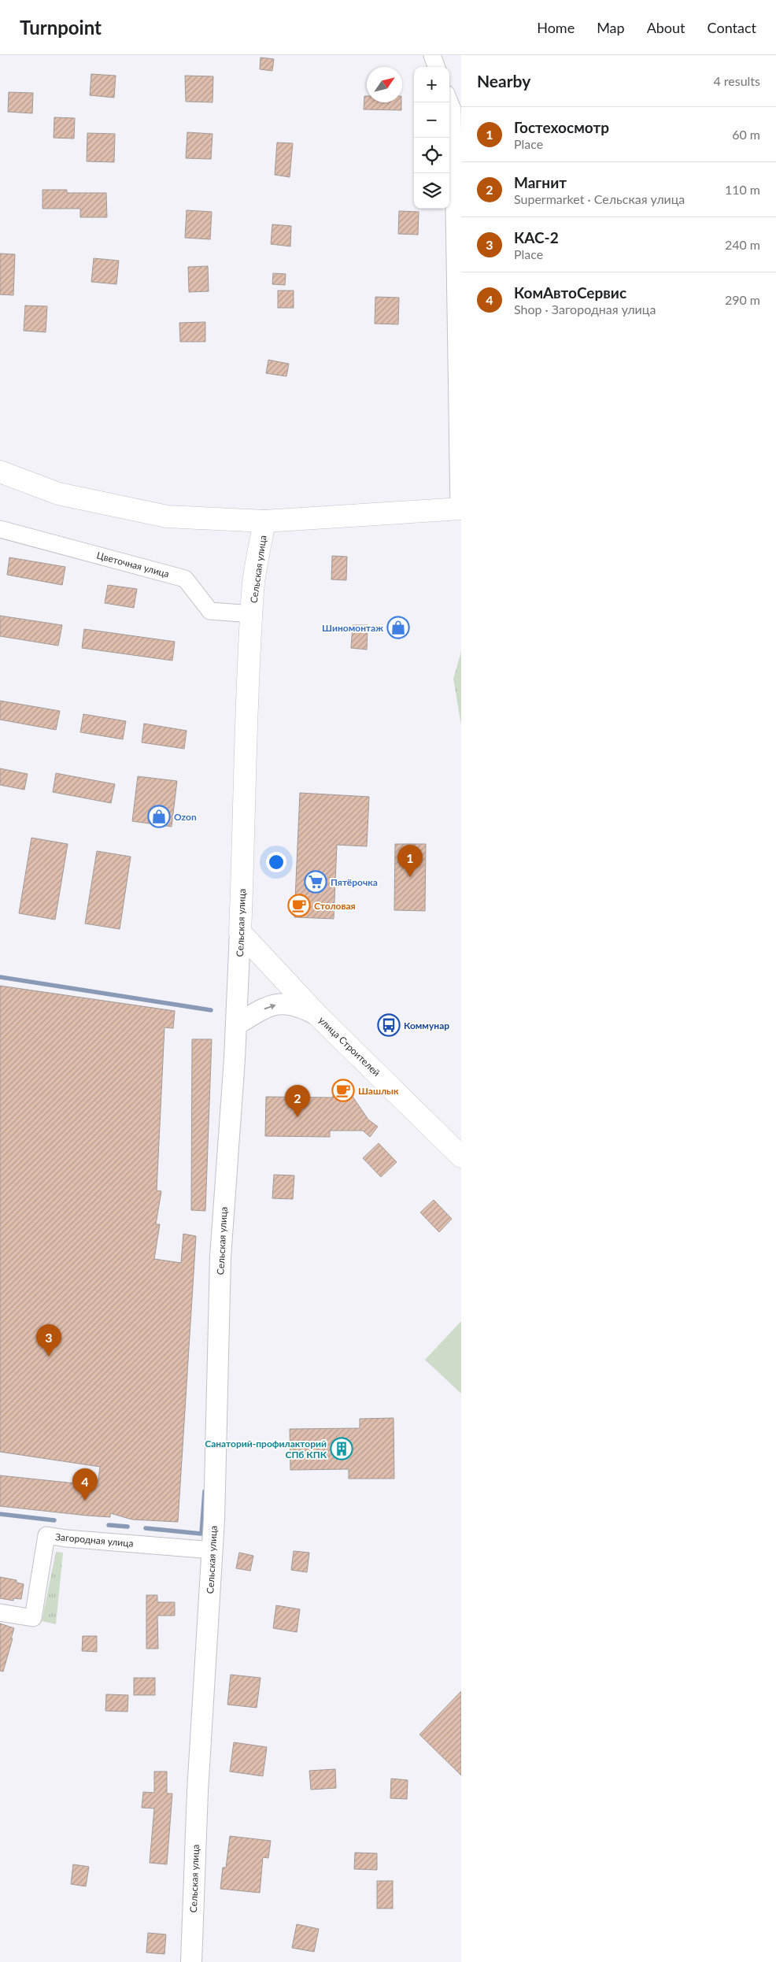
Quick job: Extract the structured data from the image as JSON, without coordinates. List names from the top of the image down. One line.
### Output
{"streets":{"main road":["Сельская улица","улица Строителей"],"street":["Цветочная улица","Загородная улица"]},"crossings":[["Цветочная улица","Сельская улица"],["Сельская улица","улица Строителей"],["Сельская улица","Загородная улица"]],"places":{"shop":["Шиномонтаж","Ozon"],"supermarket":["Пятёрочка"],"cafe":["Столовая","Шашлык"],"bus stop":["Коммунар"],"building":["Санаторий-профилакторий СПб КПК"]},"north":"top right","page":{"header":"Turnpoint","nav":["Home","Map","About","Contact"],"heading":["Nearby","4 results"],"map_buttons":["+","−"],"list":[{"mark":"1","name":"Гостехосмотр","note":"Place","value":"60 m"},{"mark":"2","name":"Магнит","note":"Supermarket · Сельская улица","value":"110 m"},{"mark":"3","name":"КАС-2","note":"Place","value":"240 m"},{"mark":"4","name":"КомАвтоСервис","note":"Shop · Загородная улица","value":"290 m"}],"pins":["1","2","3","4"]}}
